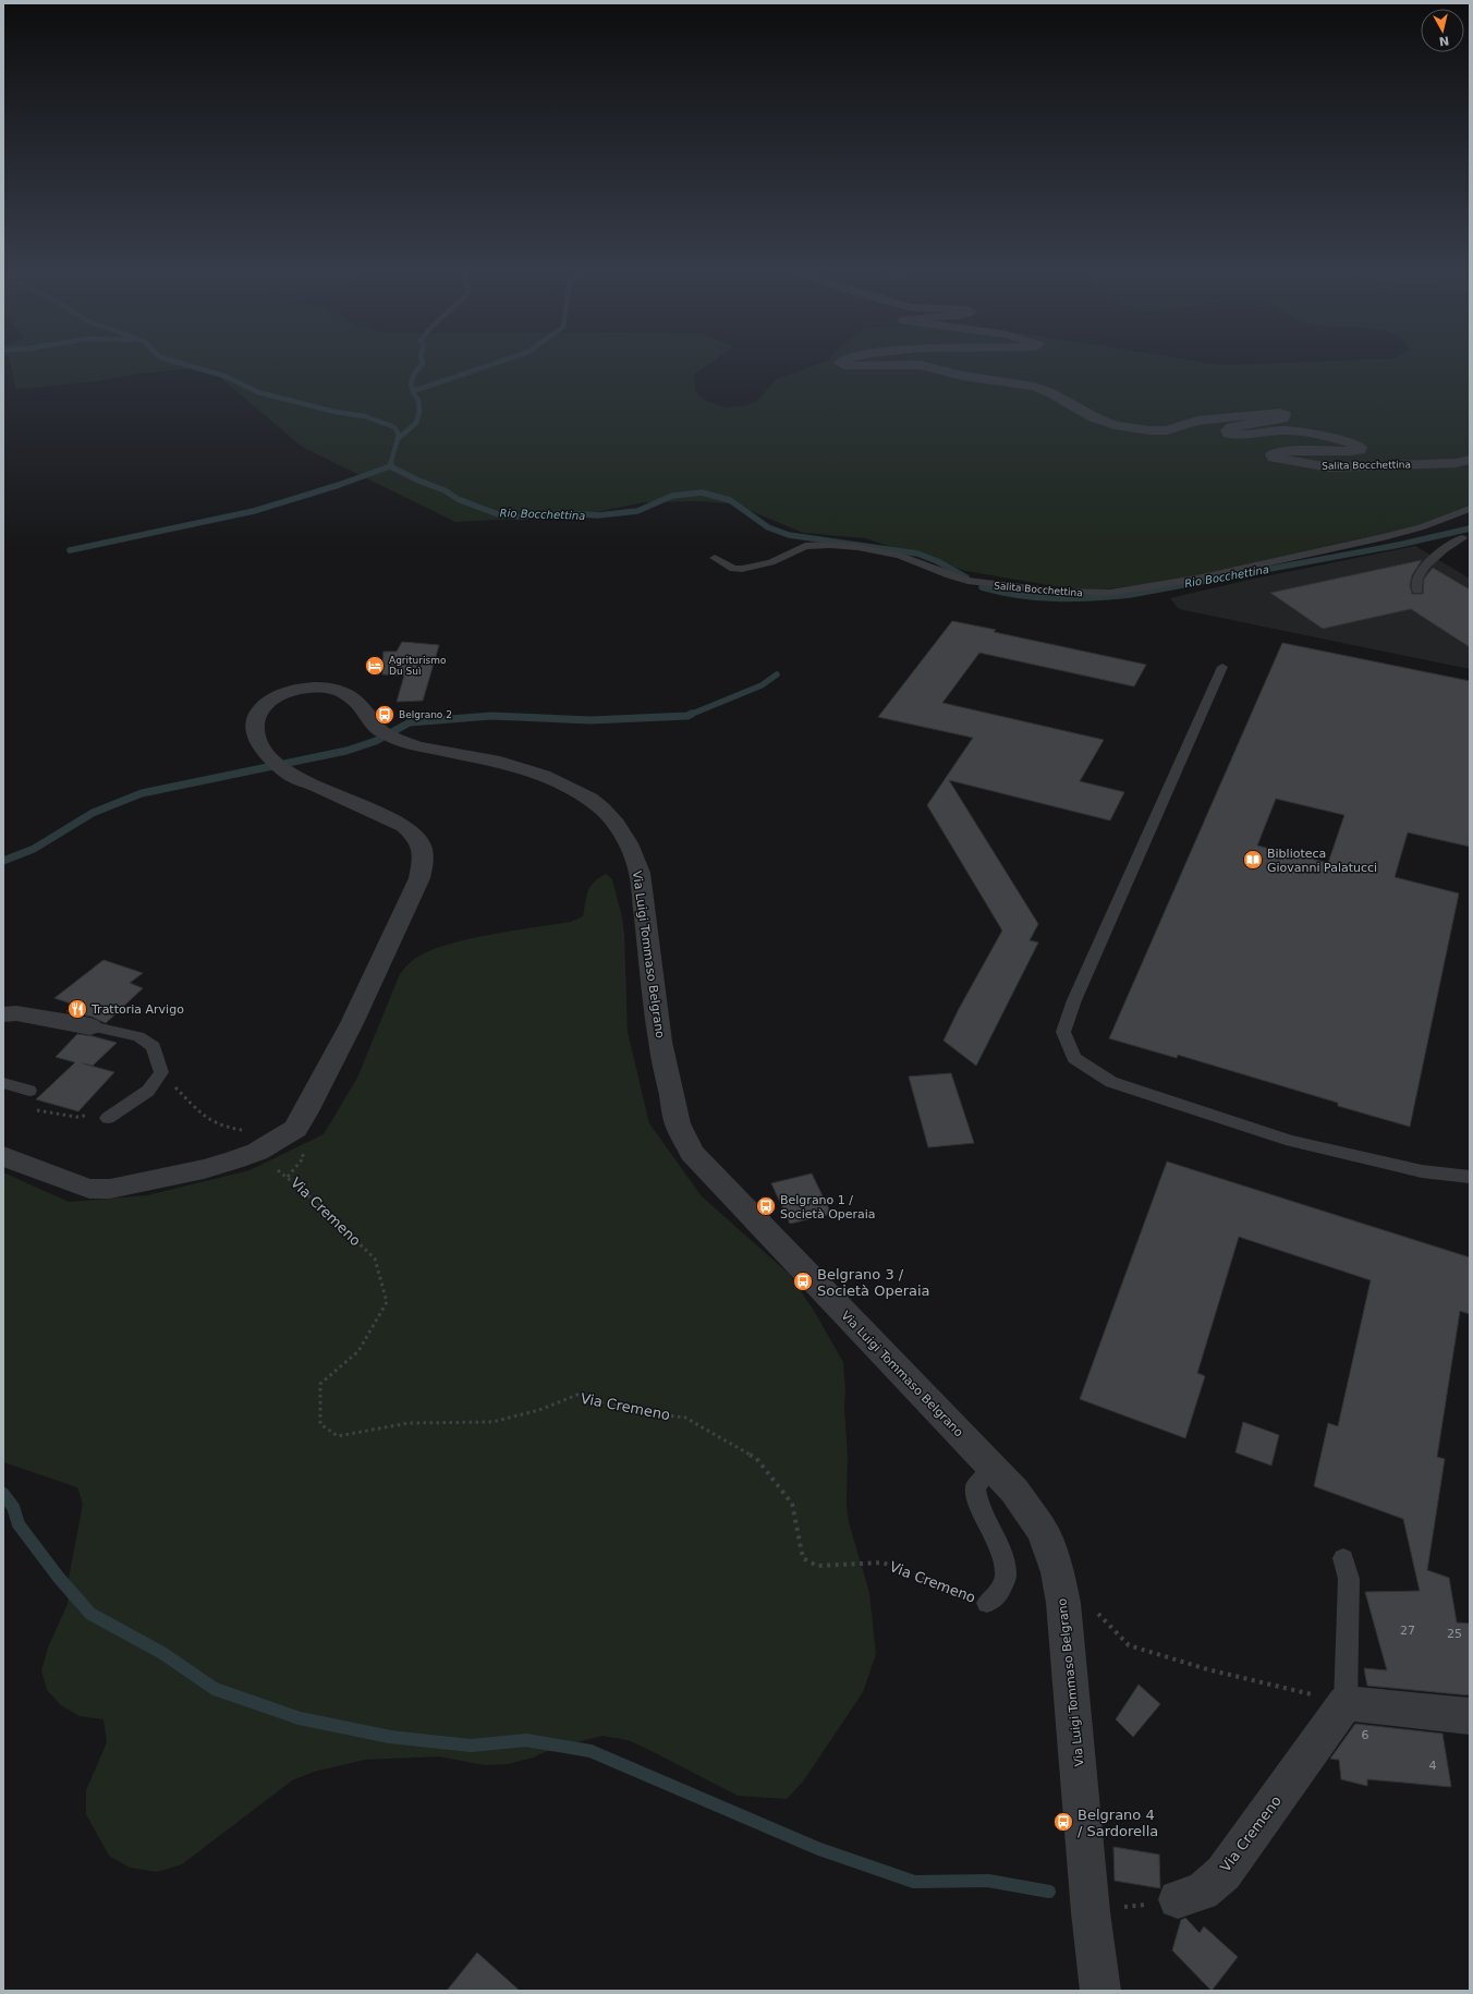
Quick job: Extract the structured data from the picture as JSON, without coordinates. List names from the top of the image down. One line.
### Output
{"streets":{"street":["Salita Bocchettina","Via Luigi Tommaso Belgrano","Via Cremeno"]},"crossings":[["Via Luigi Tommaso Belgrano","Via Cremeno"]],"water":["Rio Bocchettina"],"places":{"hotel":["Agriturismo Du Suì"],"bus stop":["Belgrano 2","Belgrano 1 / Società Operaia","Belgrano 3 / Società Operaia","Belgrano 4 / Sardorella"],"library":["Biblioteca Giovanni Palatucci"],"restaurant":["Trattoria Arvigo"]},"house_numbers":["27","25","6","4"],"north":"bottom"}
